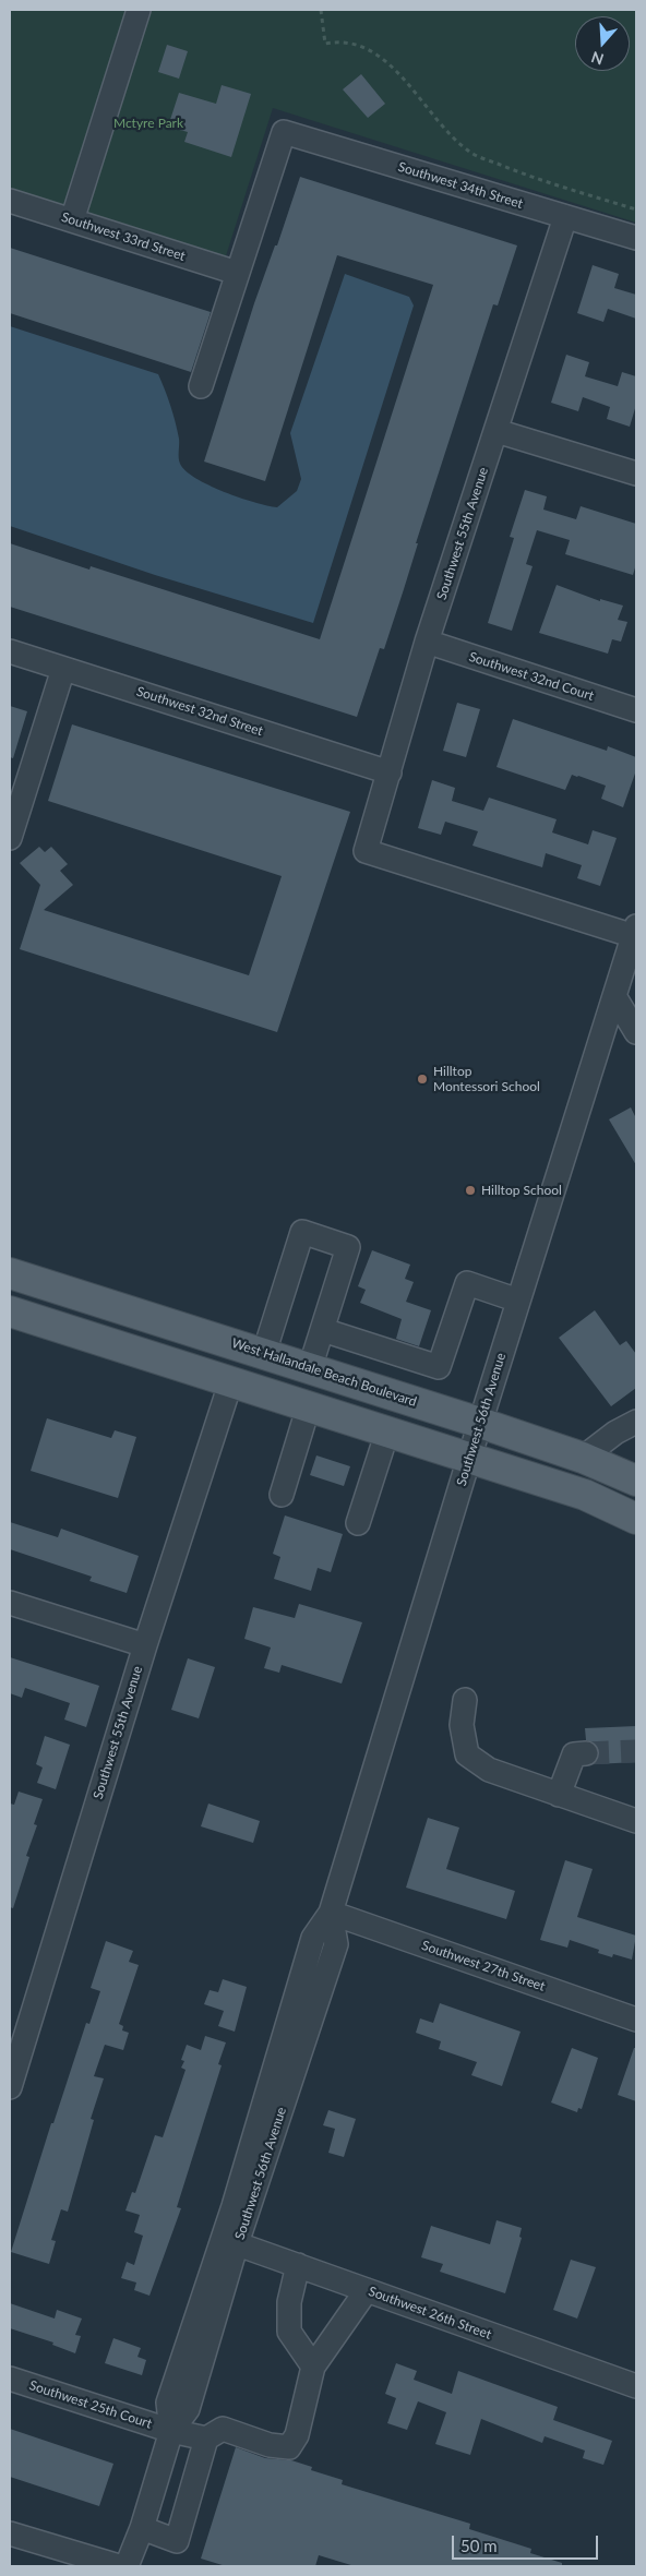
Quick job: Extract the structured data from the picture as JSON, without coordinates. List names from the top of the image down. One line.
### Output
{"streets":{"main road":["West Hallandale Beach Boulevard"],"street":["Southwest 34th Street","Southwest 33rd Street","Southwest 55th Avenue","Southwest 32nd Court","Southwest 32nd Street","Southwest 56th Avenue","Southwest 27th Street","Southwest 26th Street","Southwest 25th Court"]},"crossings":[["Southwest 34th Street","Southwest 33rd Street"],["Southwest 34th Street","Southwest 55th Avenue"],["Southwest 55th Avenue","Southwest 32nd Court"],["Southwest 55th Avenue","Southwest 32nd Street"],["Southwest 55th Avenue","Southwest 56th Avenue"],["West Hallandale Beach Boulevard","Southwest 56th Avenue"],["Southwest 56th Avenue","Southwest 27th Street"],["Southwest 56th Avenue","Southwest 26th Street"],["Southwest 56th Avenue","Southwest 25th Court"]],"parks":["Mctyre Park"],"places":["Hilltop Montessori School","Hilltop School"],"scale_bar":"50 m","north":"bottom"}
